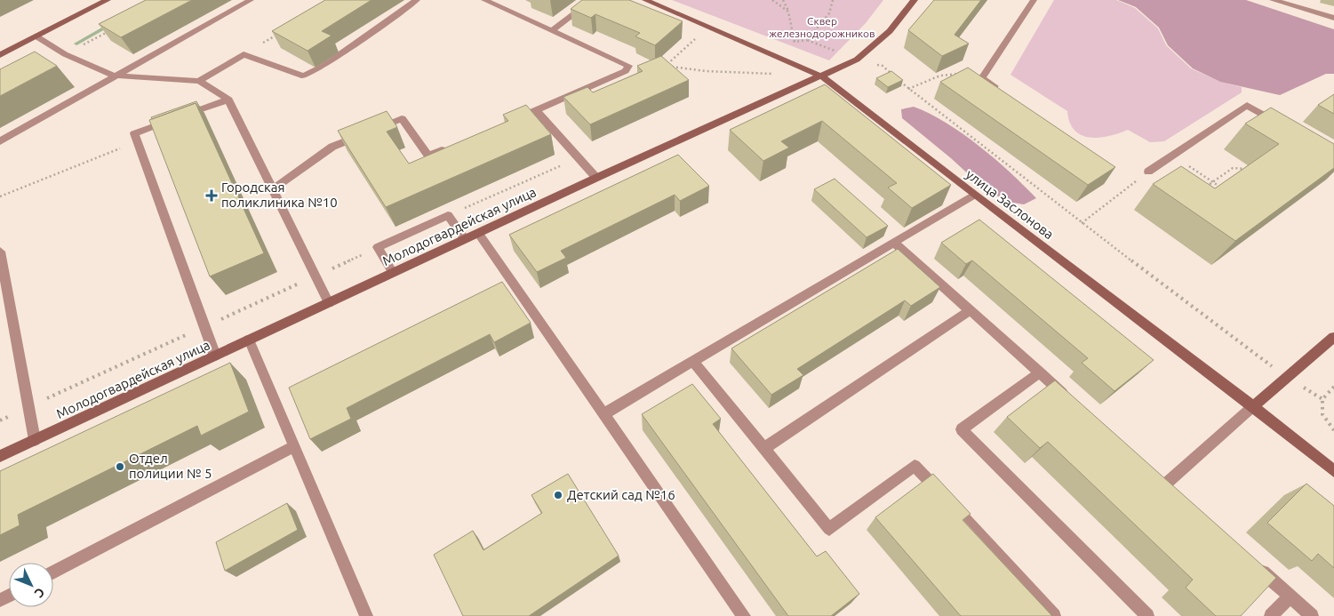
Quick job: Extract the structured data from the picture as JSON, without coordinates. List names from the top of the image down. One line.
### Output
{"streets":{"street":["улица Заслонова","Молодогвардейская улица"]},"crossings":[["улица Заслонова","Молодогвардейская улица"]],"parks":["Сквер железнодорожников"],"places":{"health":["Городская поликлиника №10"],"other":["Отдел полиции № 5","Детский сад №16"]},"north":"bottom right"}
